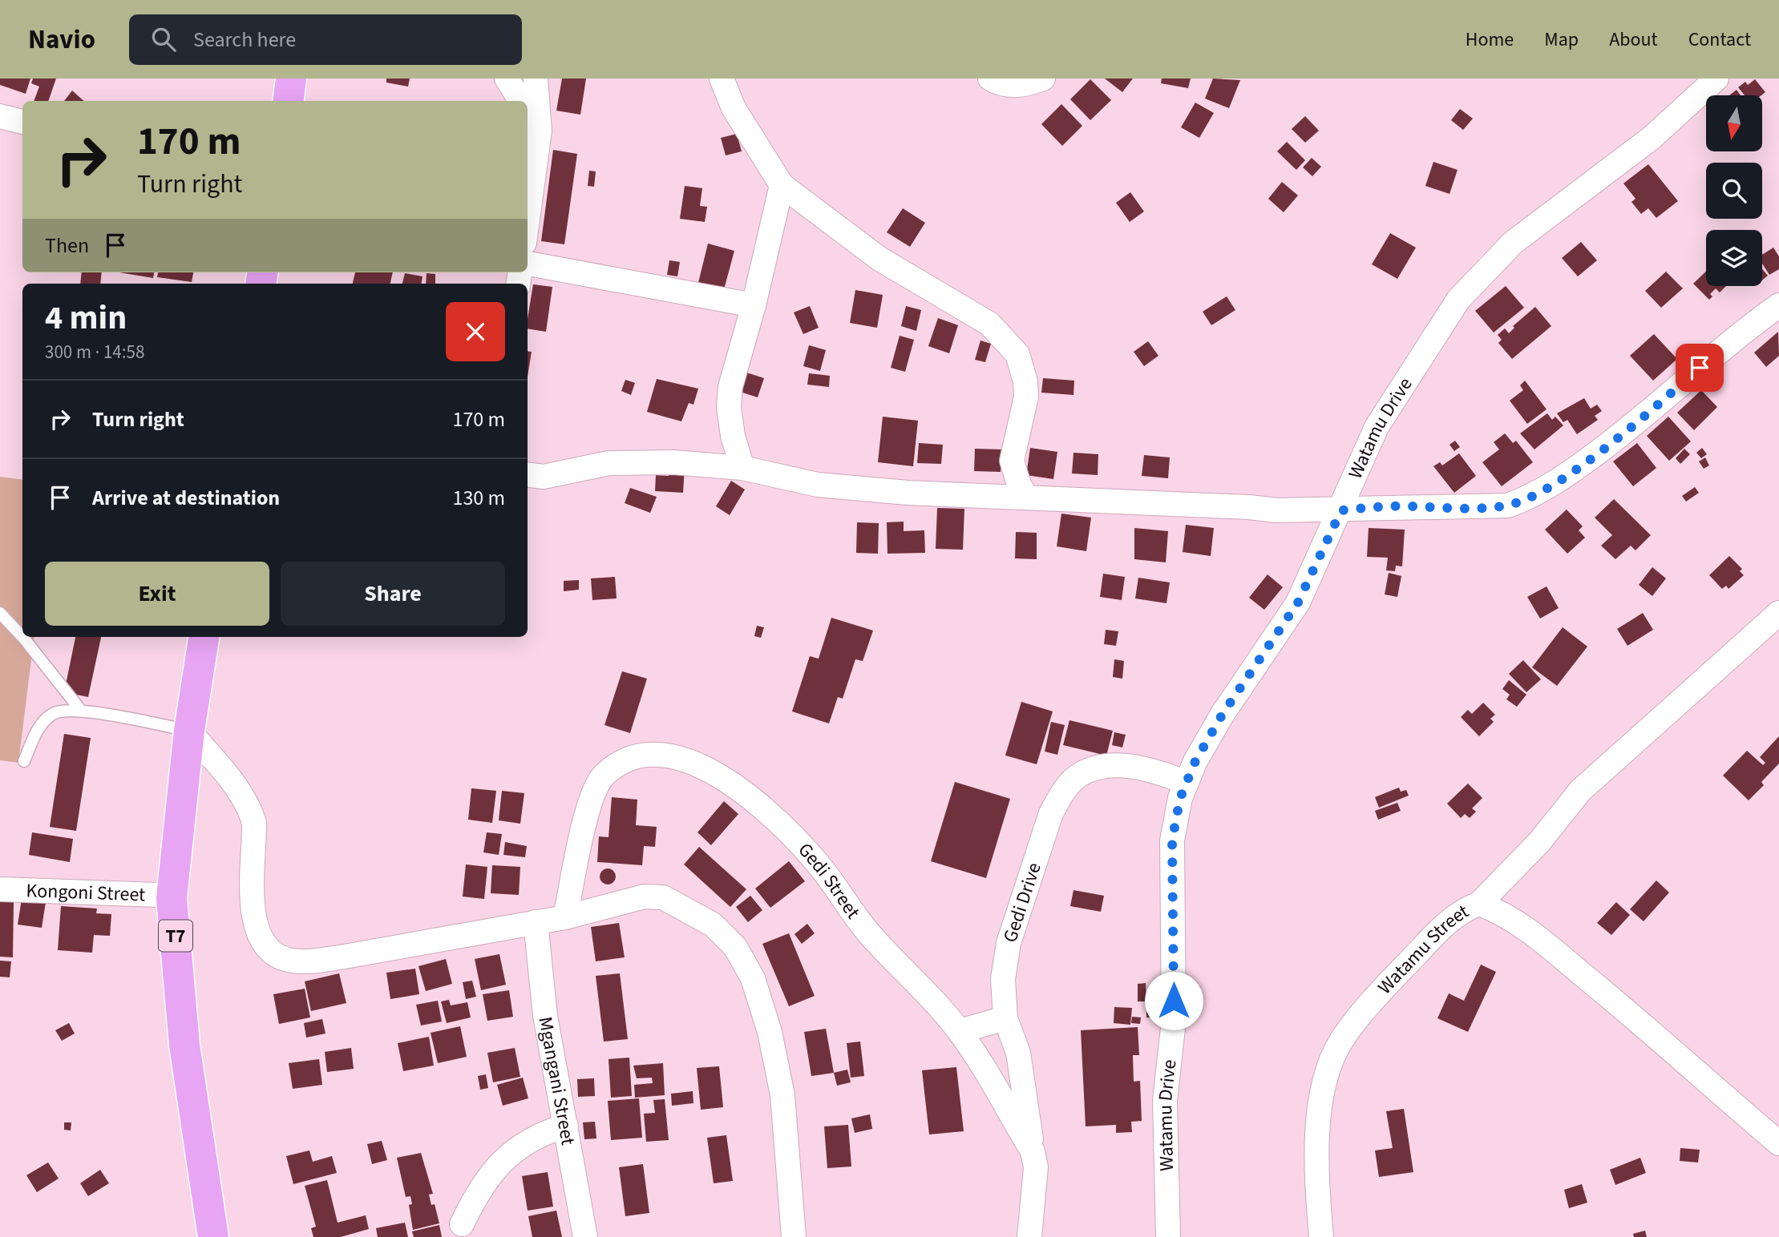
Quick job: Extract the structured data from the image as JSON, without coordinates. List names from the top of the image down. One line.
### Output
{"streets":{"highway":["T7"],"street":["Watamu Drive","Gedi Street","Kongoni Street","Gedi Drive","Watamu Street","Mgangani Street"]},"crossings":[["Watamu Drive","Gedi Drive"],["Gedi Street","Gedi Drive"],["Kongoni Street","T7"]],"north":"bottom","page":{"header":"Navio","search":"Search here","nav":["Home","Map","About","Contact"],"turn":["170 m","Turn right"],"then":"Then","heading":["4 min","300 m · 14:58"],"list":[{"name":"Turn right","value":"170 m"},{"name":"Arrive at destination","value":"130 m"}],"buttons":["Exit","Share"]}}
